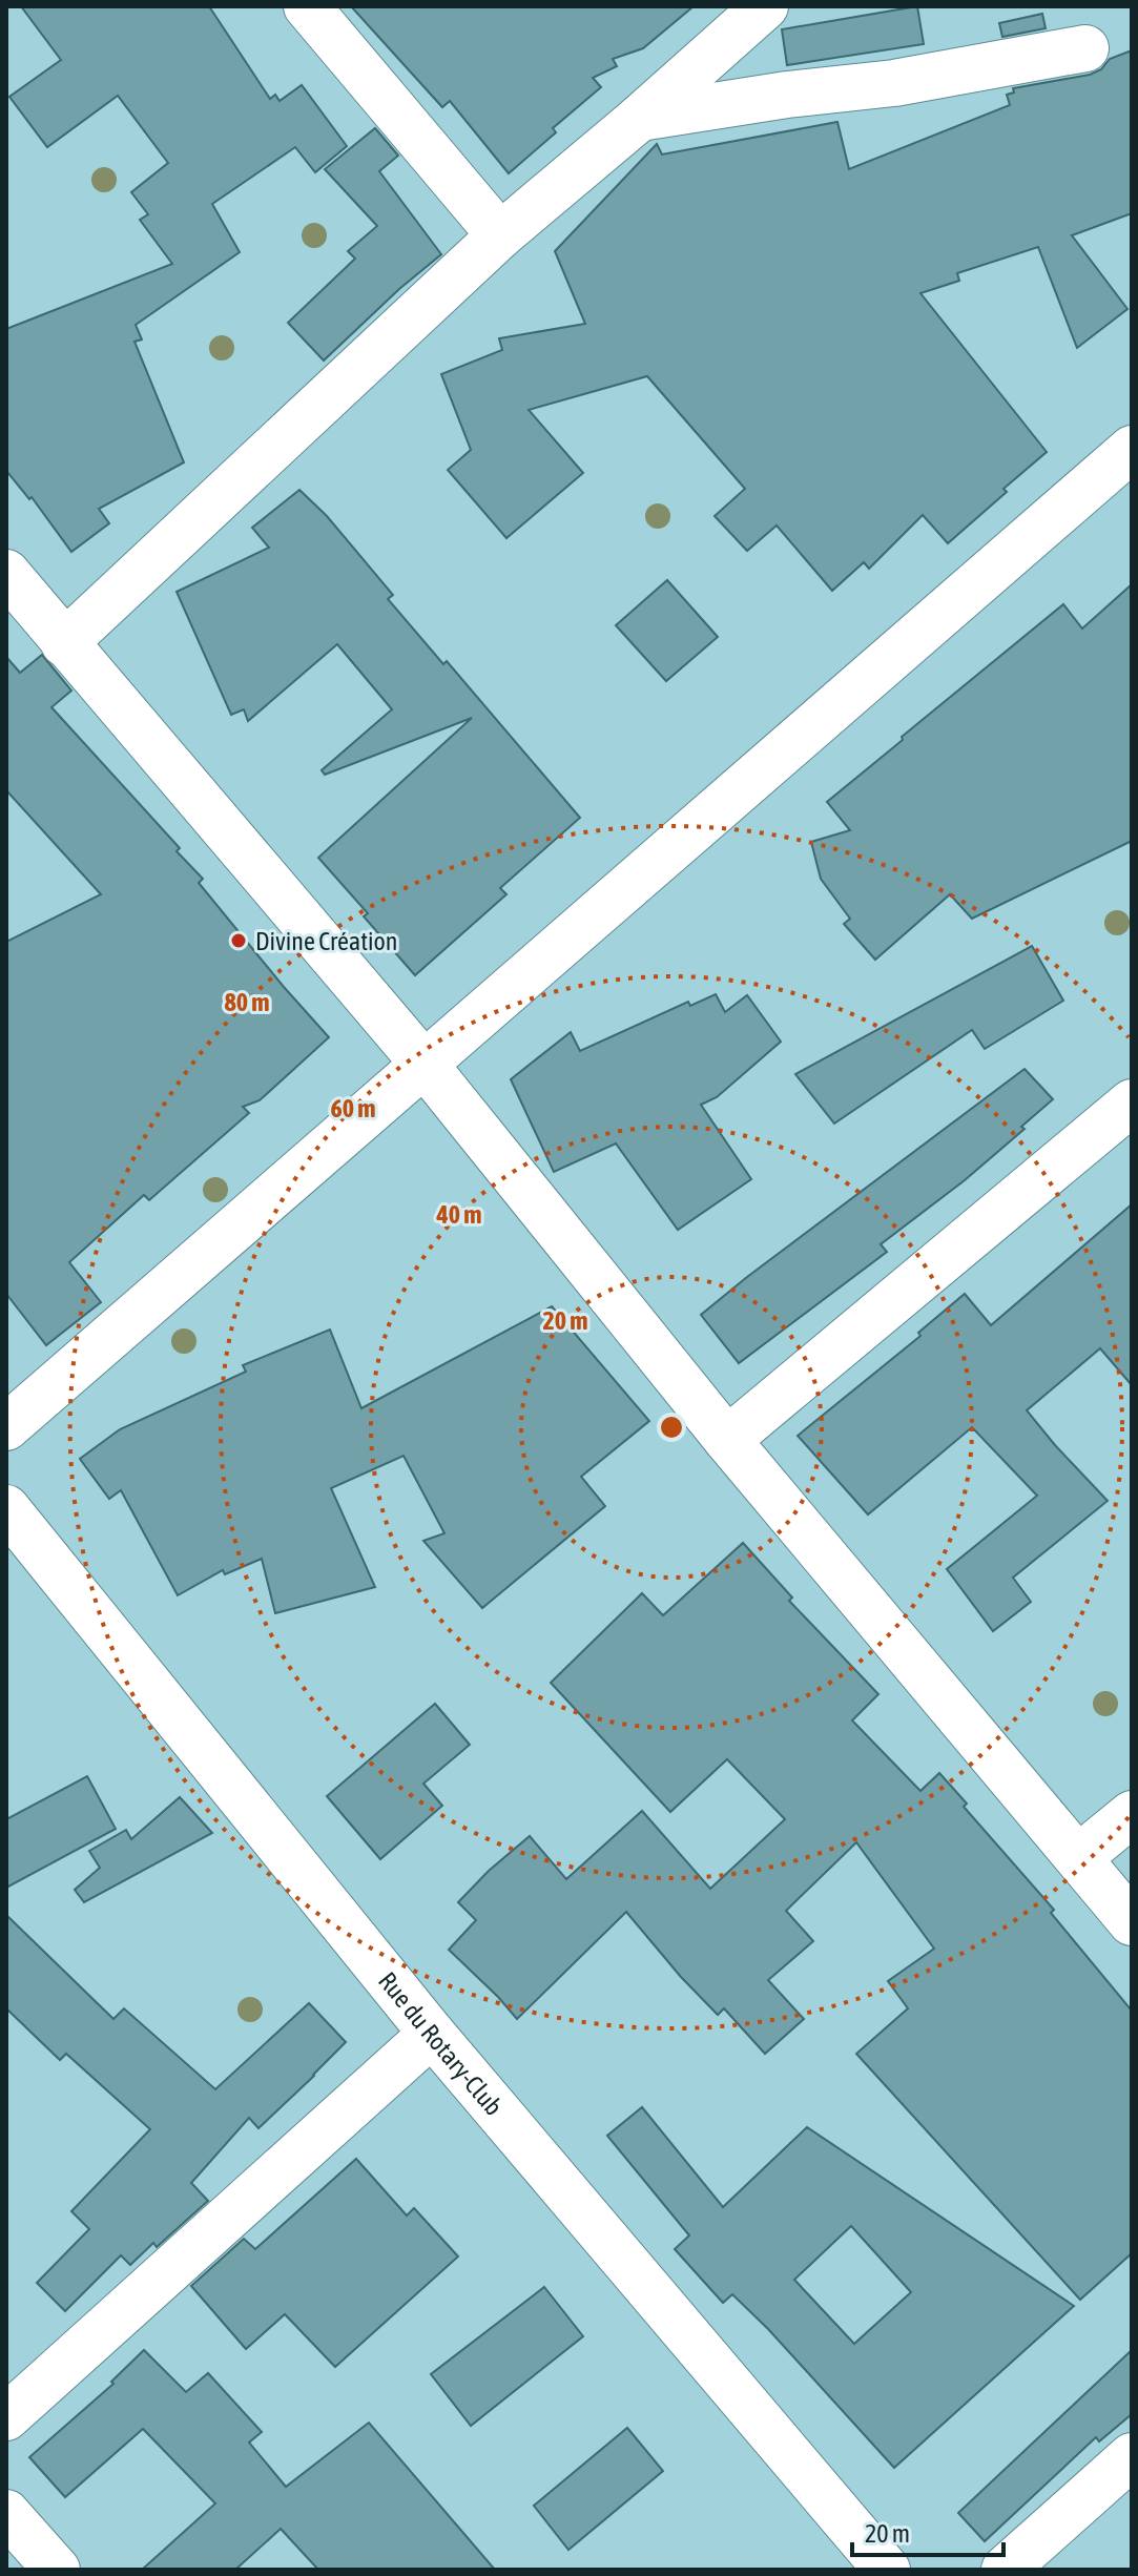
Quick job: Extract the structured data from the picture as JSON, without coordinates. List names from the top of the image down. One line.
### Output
{"streets":{"street":["Rue du Rotary-Club"]},"places":["Divine Création"],"scale_bar":"20 m","rings":["80 m","60 m","40 m","20 m"]}
